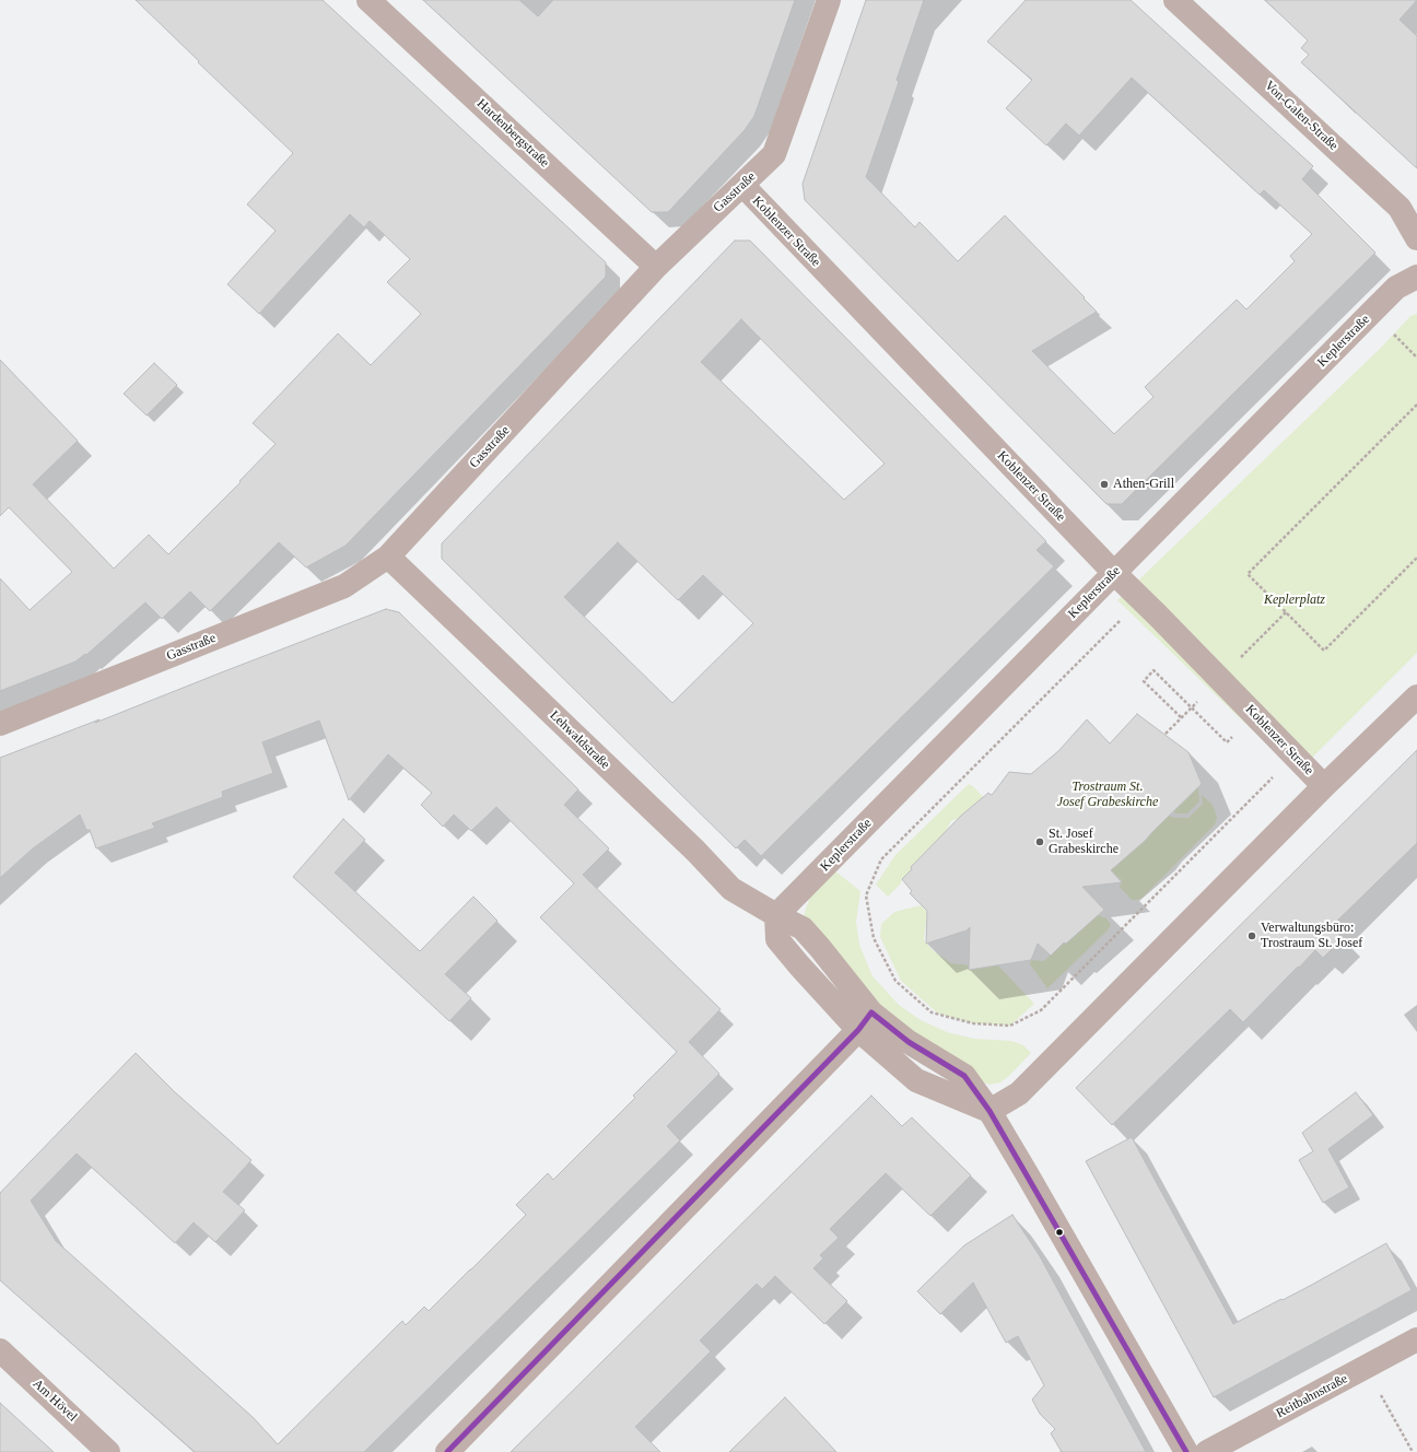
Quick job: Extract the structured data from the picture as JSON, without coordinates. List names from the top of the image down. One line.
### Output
{"streets":{"street":["Von-Galen-Straße","Hardenbergstraße","Gasstraße","Koblenzer Straße","Keplerstraße","Lehwaldstraße","Reitbahnstraße","Am Hövel"]},"crossings":[["Hardenbergstraße","Gasstraße"],["Gasstraße","Koblenzer Straße"],["Gasstraße","Lehwaldstraße"],["Koblenzer Straße","Keplerstraße"],["Keplerstraße","Lehwaldstraße"]],"parks":["Keplerplatz","Trostraum St. Josef Grabeskirche"],"places":["Athen-Grill","St. Josef Grabeskirche","Verwaltungsbüro: Trostraum St. Josef"]}
